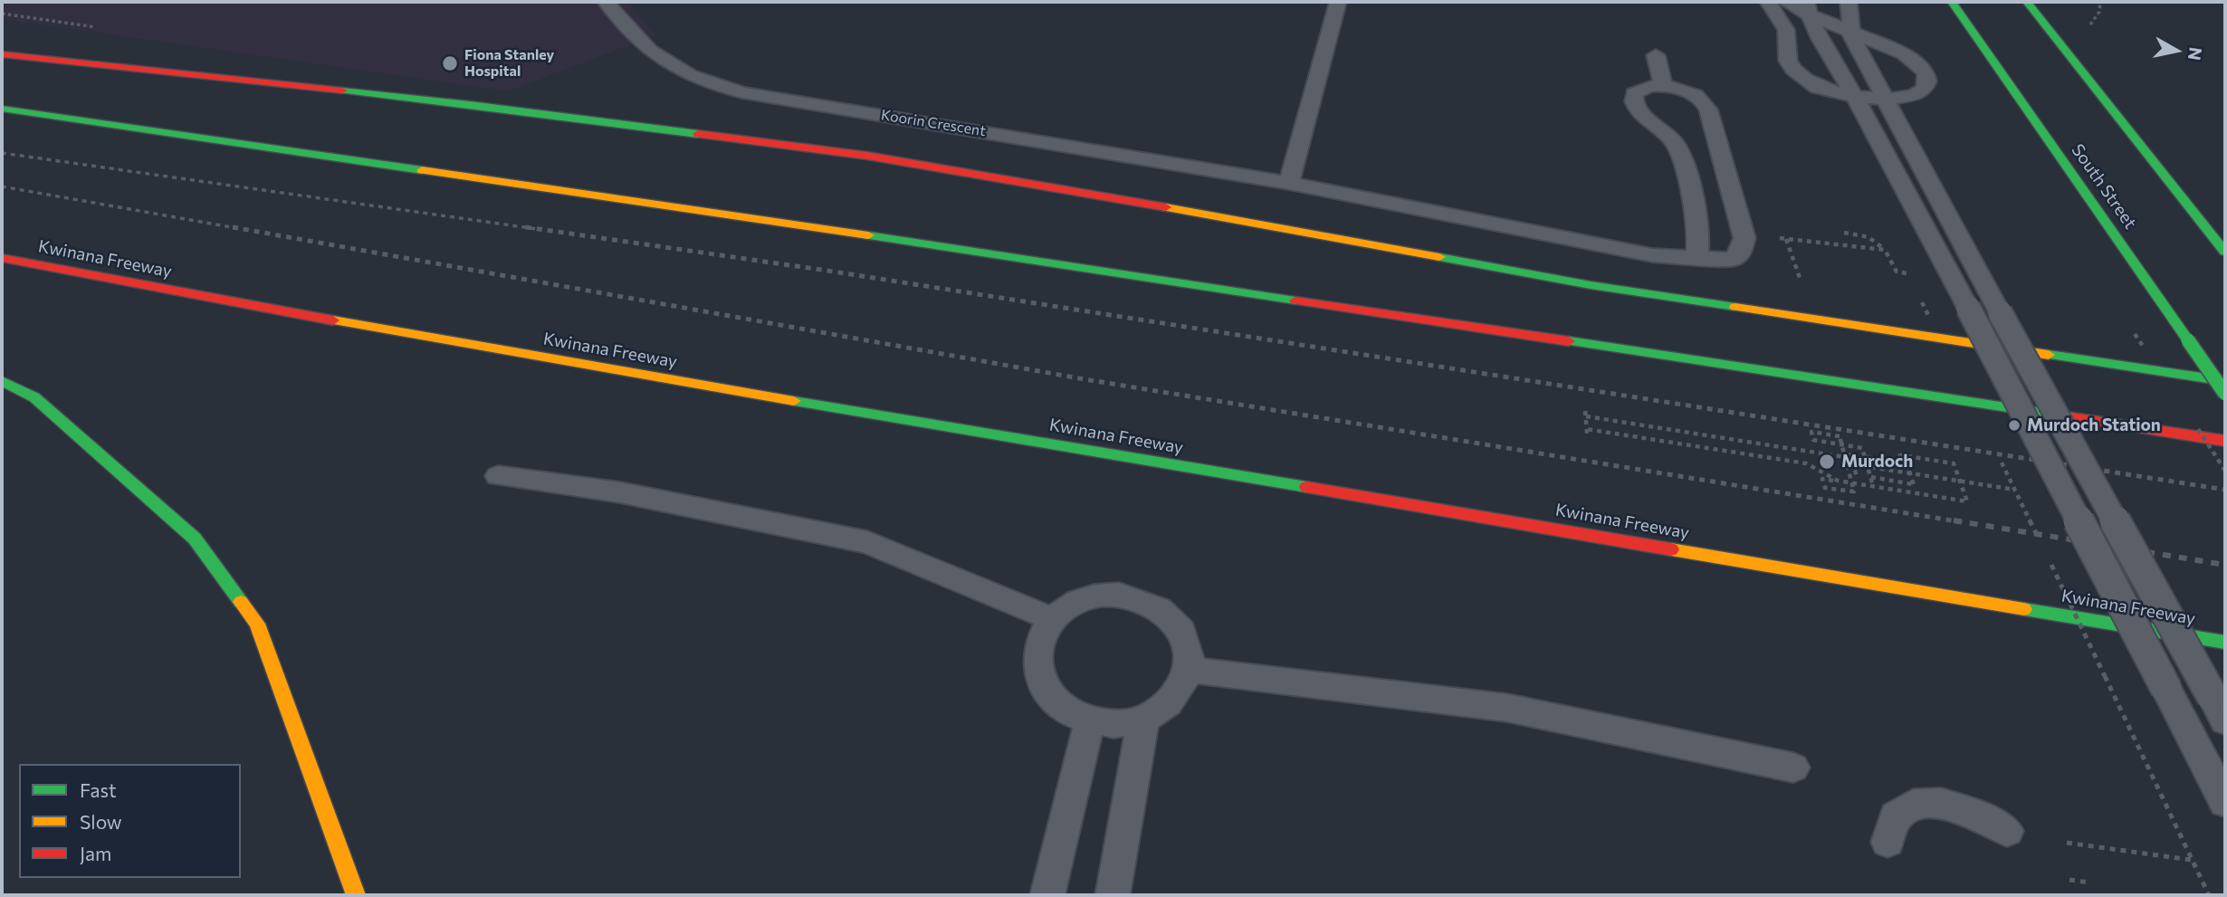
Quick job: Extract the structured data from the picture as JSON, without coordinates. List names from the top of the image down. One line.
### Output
{"streets":{"highway":["South Street","Kwinana Freeway"],"lane":["Koorin Crescent"]},"places":["Fiona Stanley Hospital","Murdoch Station","Murdoch"],"legend":["Fast","Slow","Jam"],"north":"right"}
